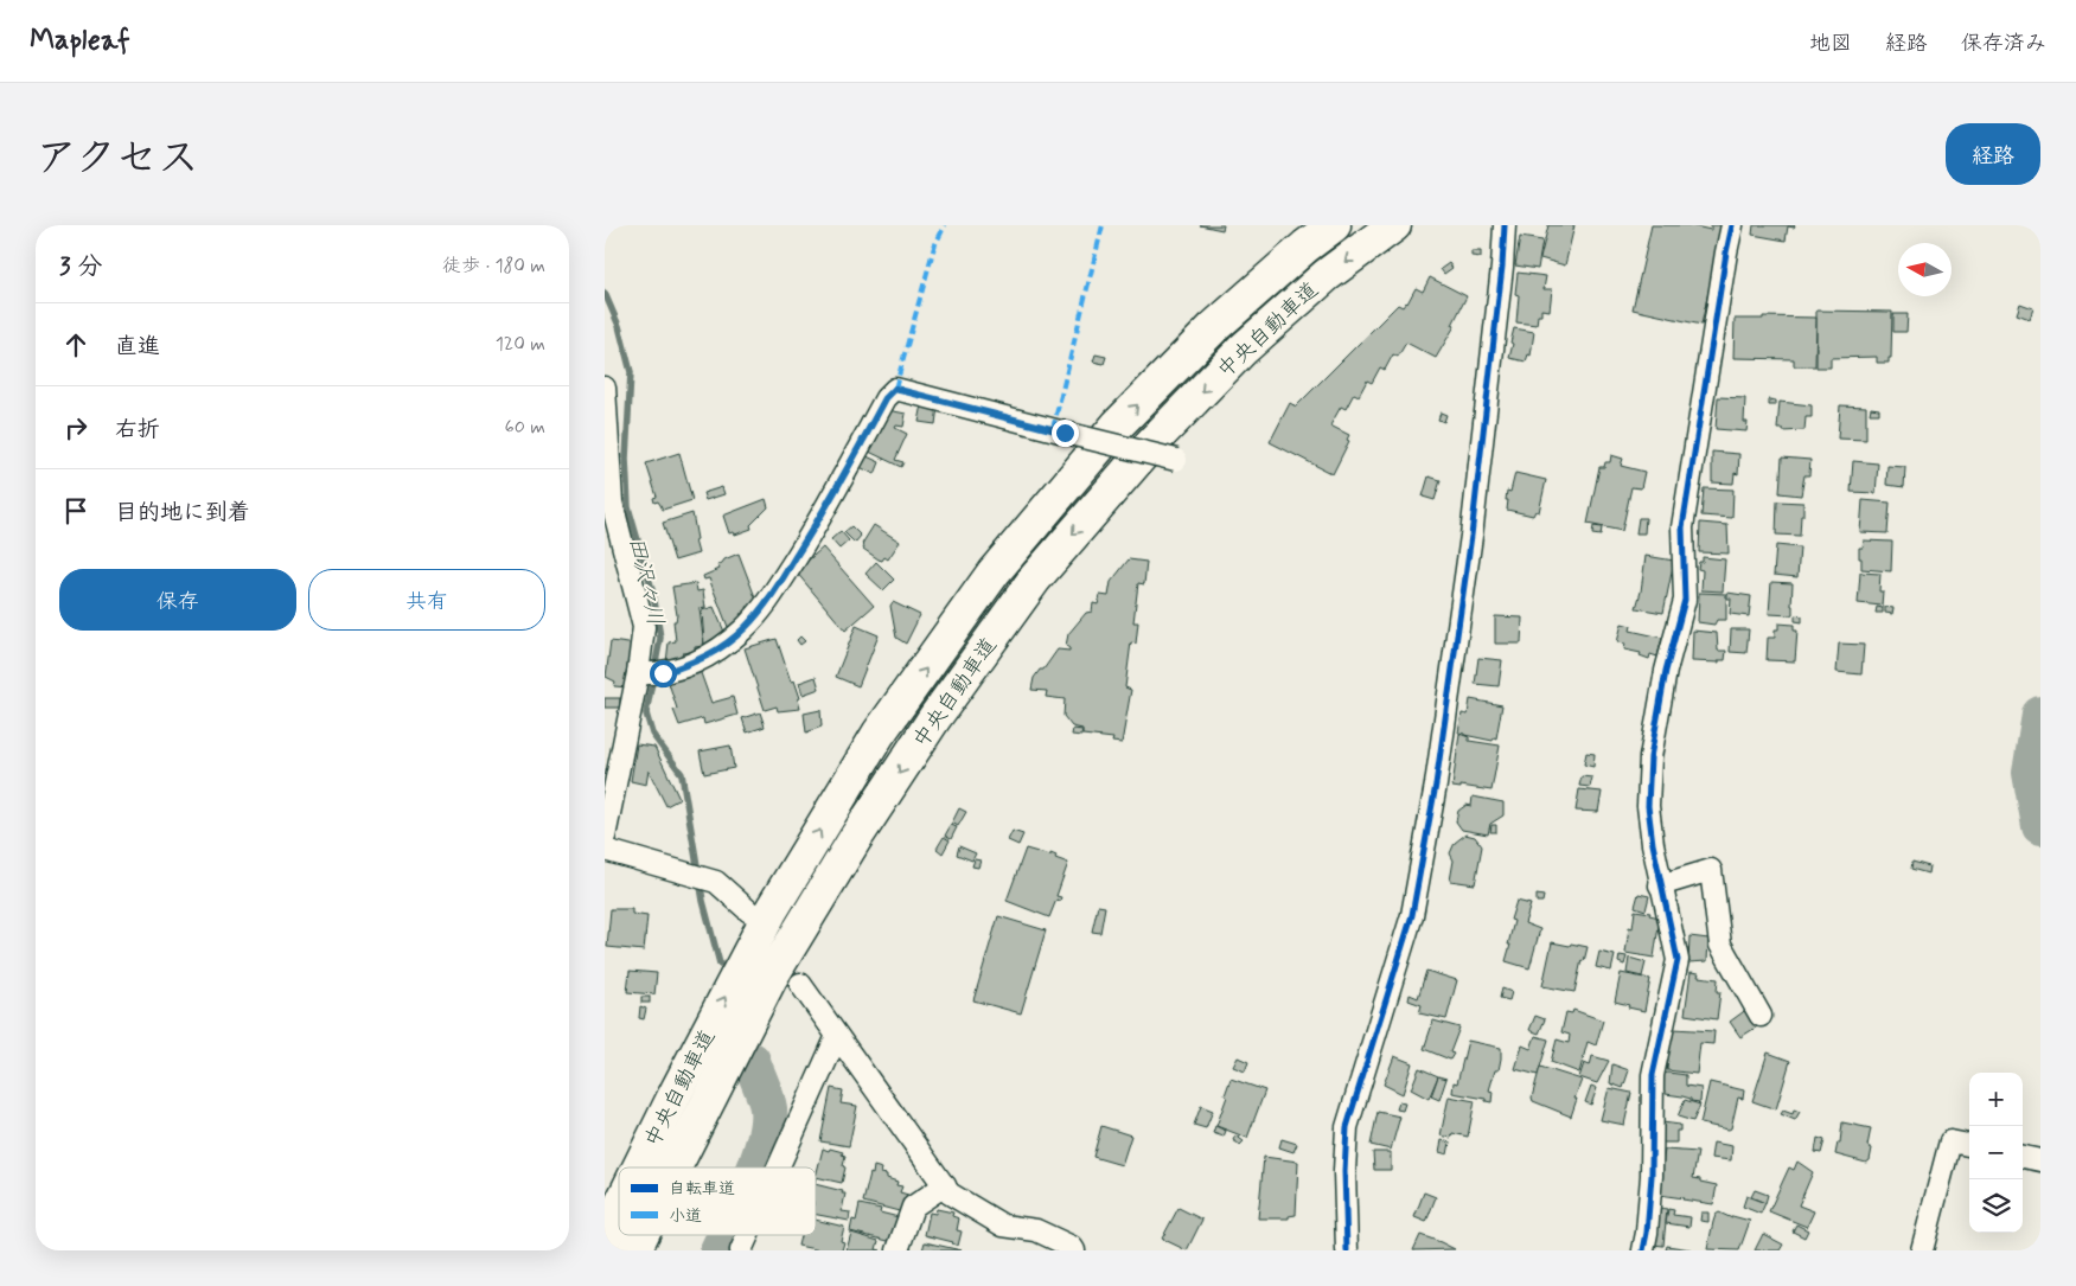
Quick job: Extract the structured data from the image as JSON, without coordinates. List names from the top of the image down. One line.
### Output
{"streets":{"highway":["中央自動車道"]},"water":["田沢々川"],"legend":["自転車道","小道"],"north":"left","page":{"header":"Mapleaf","nav":["地図","経路","保存済み"],"title":"アクセス","buttons":["経路",["保存","共有"]],"heading":["3 分","徒歩 · 180 m"],"list":[["直進","120 m"],["右折","60 m"],"目的地に到着"],"map_buttons":["+","−"]}}
